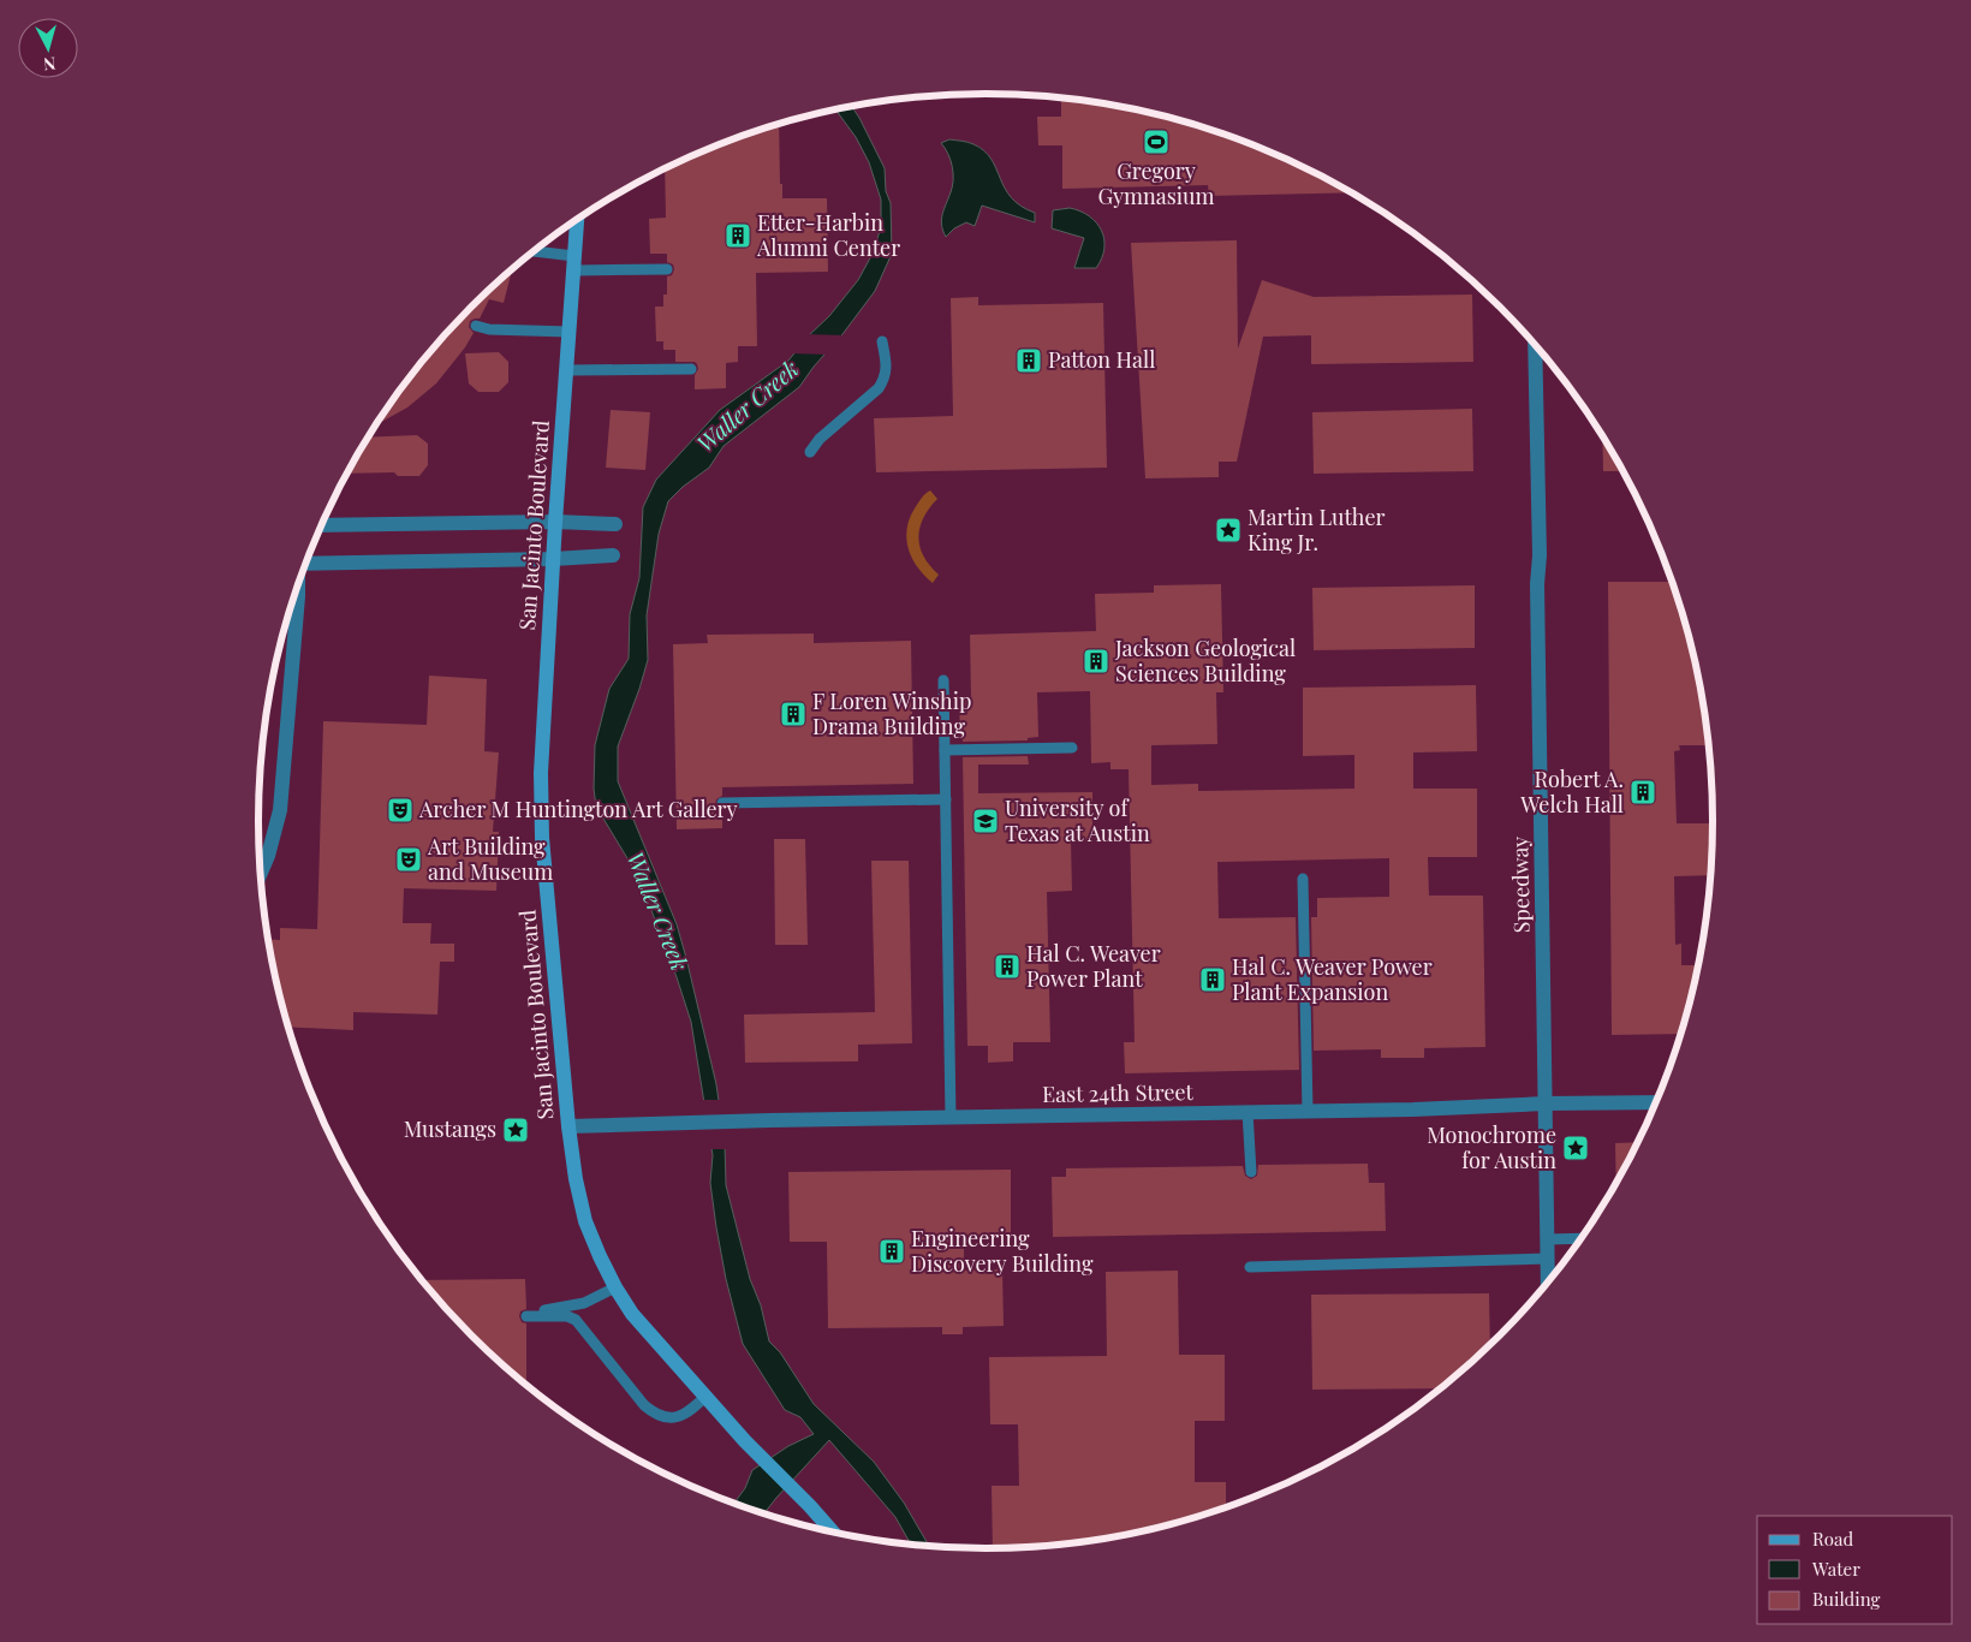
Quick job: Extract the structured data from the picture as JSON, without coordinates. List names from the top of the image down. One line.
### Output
{"streets":{"street":["San Jacinto Boulevard","Speedway","East 24th Street"]},"crossings":[["San Jacinto Boulevard","East 24th Street"],["Speedway","East 24th Street"]],"water":["Waller Creek"],"places":{"sports":["Gregory Gymnasium"],"building":["Etter-Harbin Alumni Center","Patton Hall","Jackson Geological Sciences Building","F Loren Winship Drama Building","Robert A. Welch Hall","Hal C. Weaver Power Plant","Hal C. Weaver Power Plant Expansion","Engineering Discovery Building"],"place":["Martin Luther King Jr.","Mustangs","Monochrome for Austin"],"theatre":["Archer M Huntington Art Gallery","Art Building and Museum"],"school or university":["University of Texas at Austin"]},"legend":["Road","Water","Building"],"north":"bottom"}
